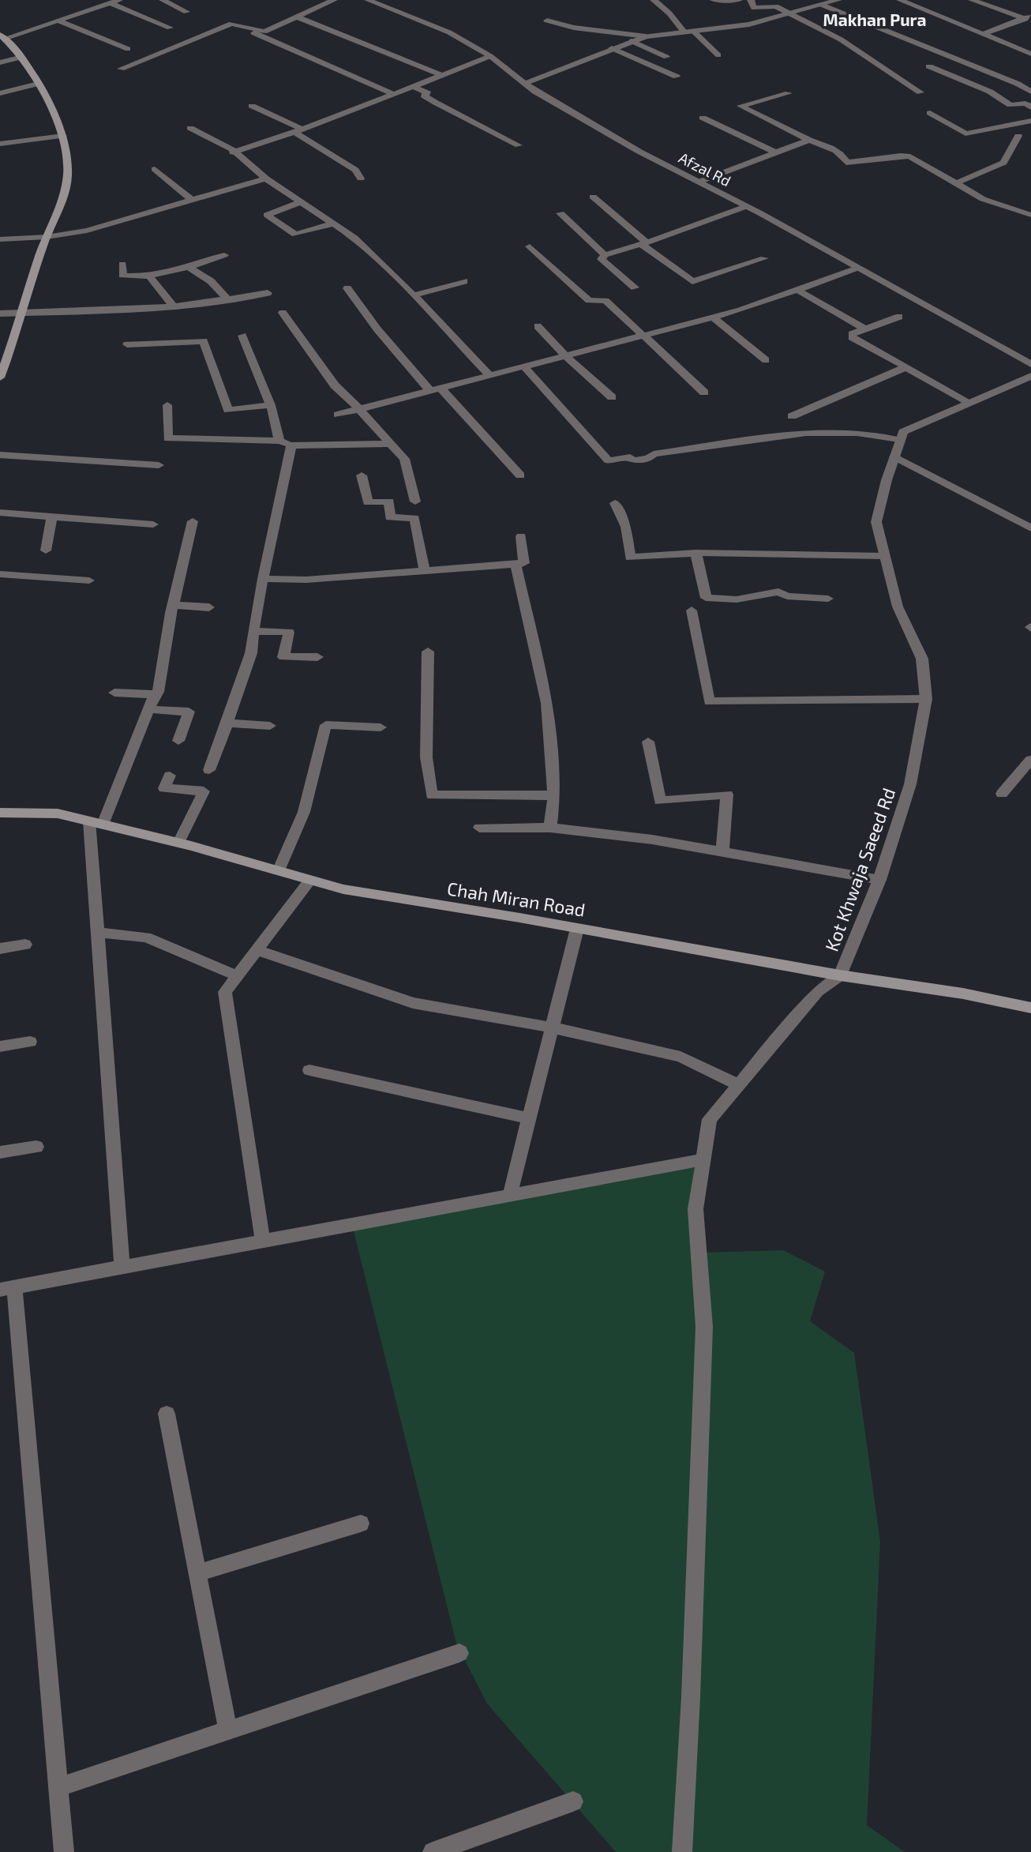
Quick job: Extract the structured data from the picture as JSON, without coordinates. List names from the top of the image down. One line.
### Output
{"streets":{"main road":["Chah Miran Road"],"street":["Afzal Rd","Kot Khwaja Saeed Rd"]},"crossings":[["Kot Khwaja Saeed Rd","Chah Miran Road"]],"districts":["Makhan Pura"]}
